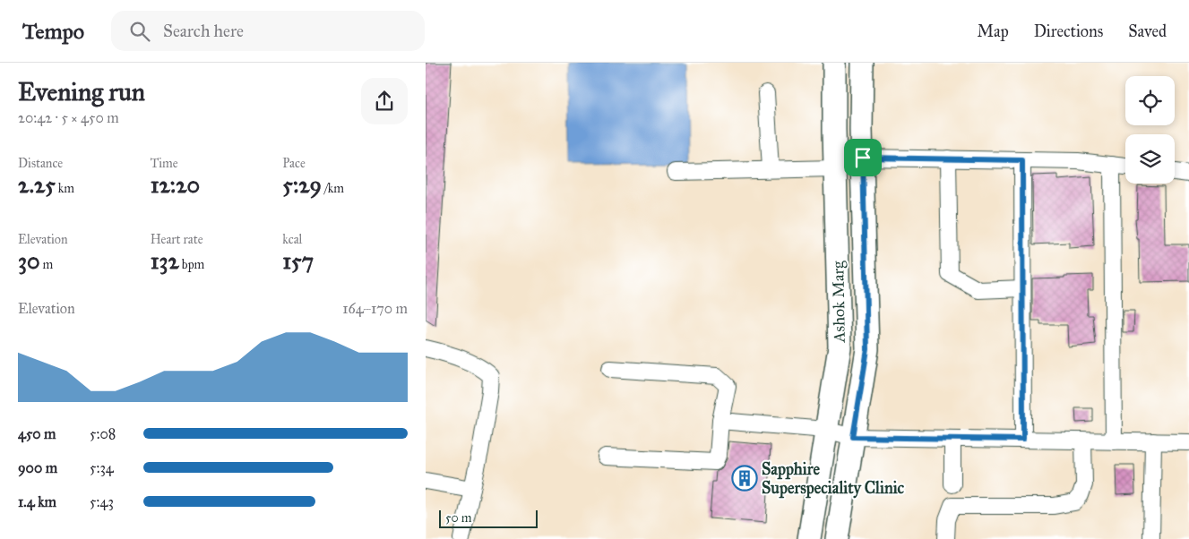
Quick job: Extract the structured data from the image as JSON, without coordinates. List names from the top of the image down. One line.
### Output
{"streets":{"street":["Ashok Marg"]},"places":{"building":["Sapphire Superspeciality Clinic"]},"scale_bar":"50 m","page":{"header":"Tempo","search":"Search here","nav":["Map","Directions","Saved"],"heading":["Evening run","20:42 · 5 × 450 m"],"stats":[["Distance","2.25 km"],["Time","12:20"],["Pace","5:29 /km"],["Elevation","30 m"],["Heart rate","132 bpm"],["kcal","157"]],"chart":["Elevation","164–170 m"],"list":[{"name":"450 m","note":"5:08"},{"name":"900 m","note":"5:34"},{"name":"1.4 km","note":"5:43"}],"scale":"50 m"}}
